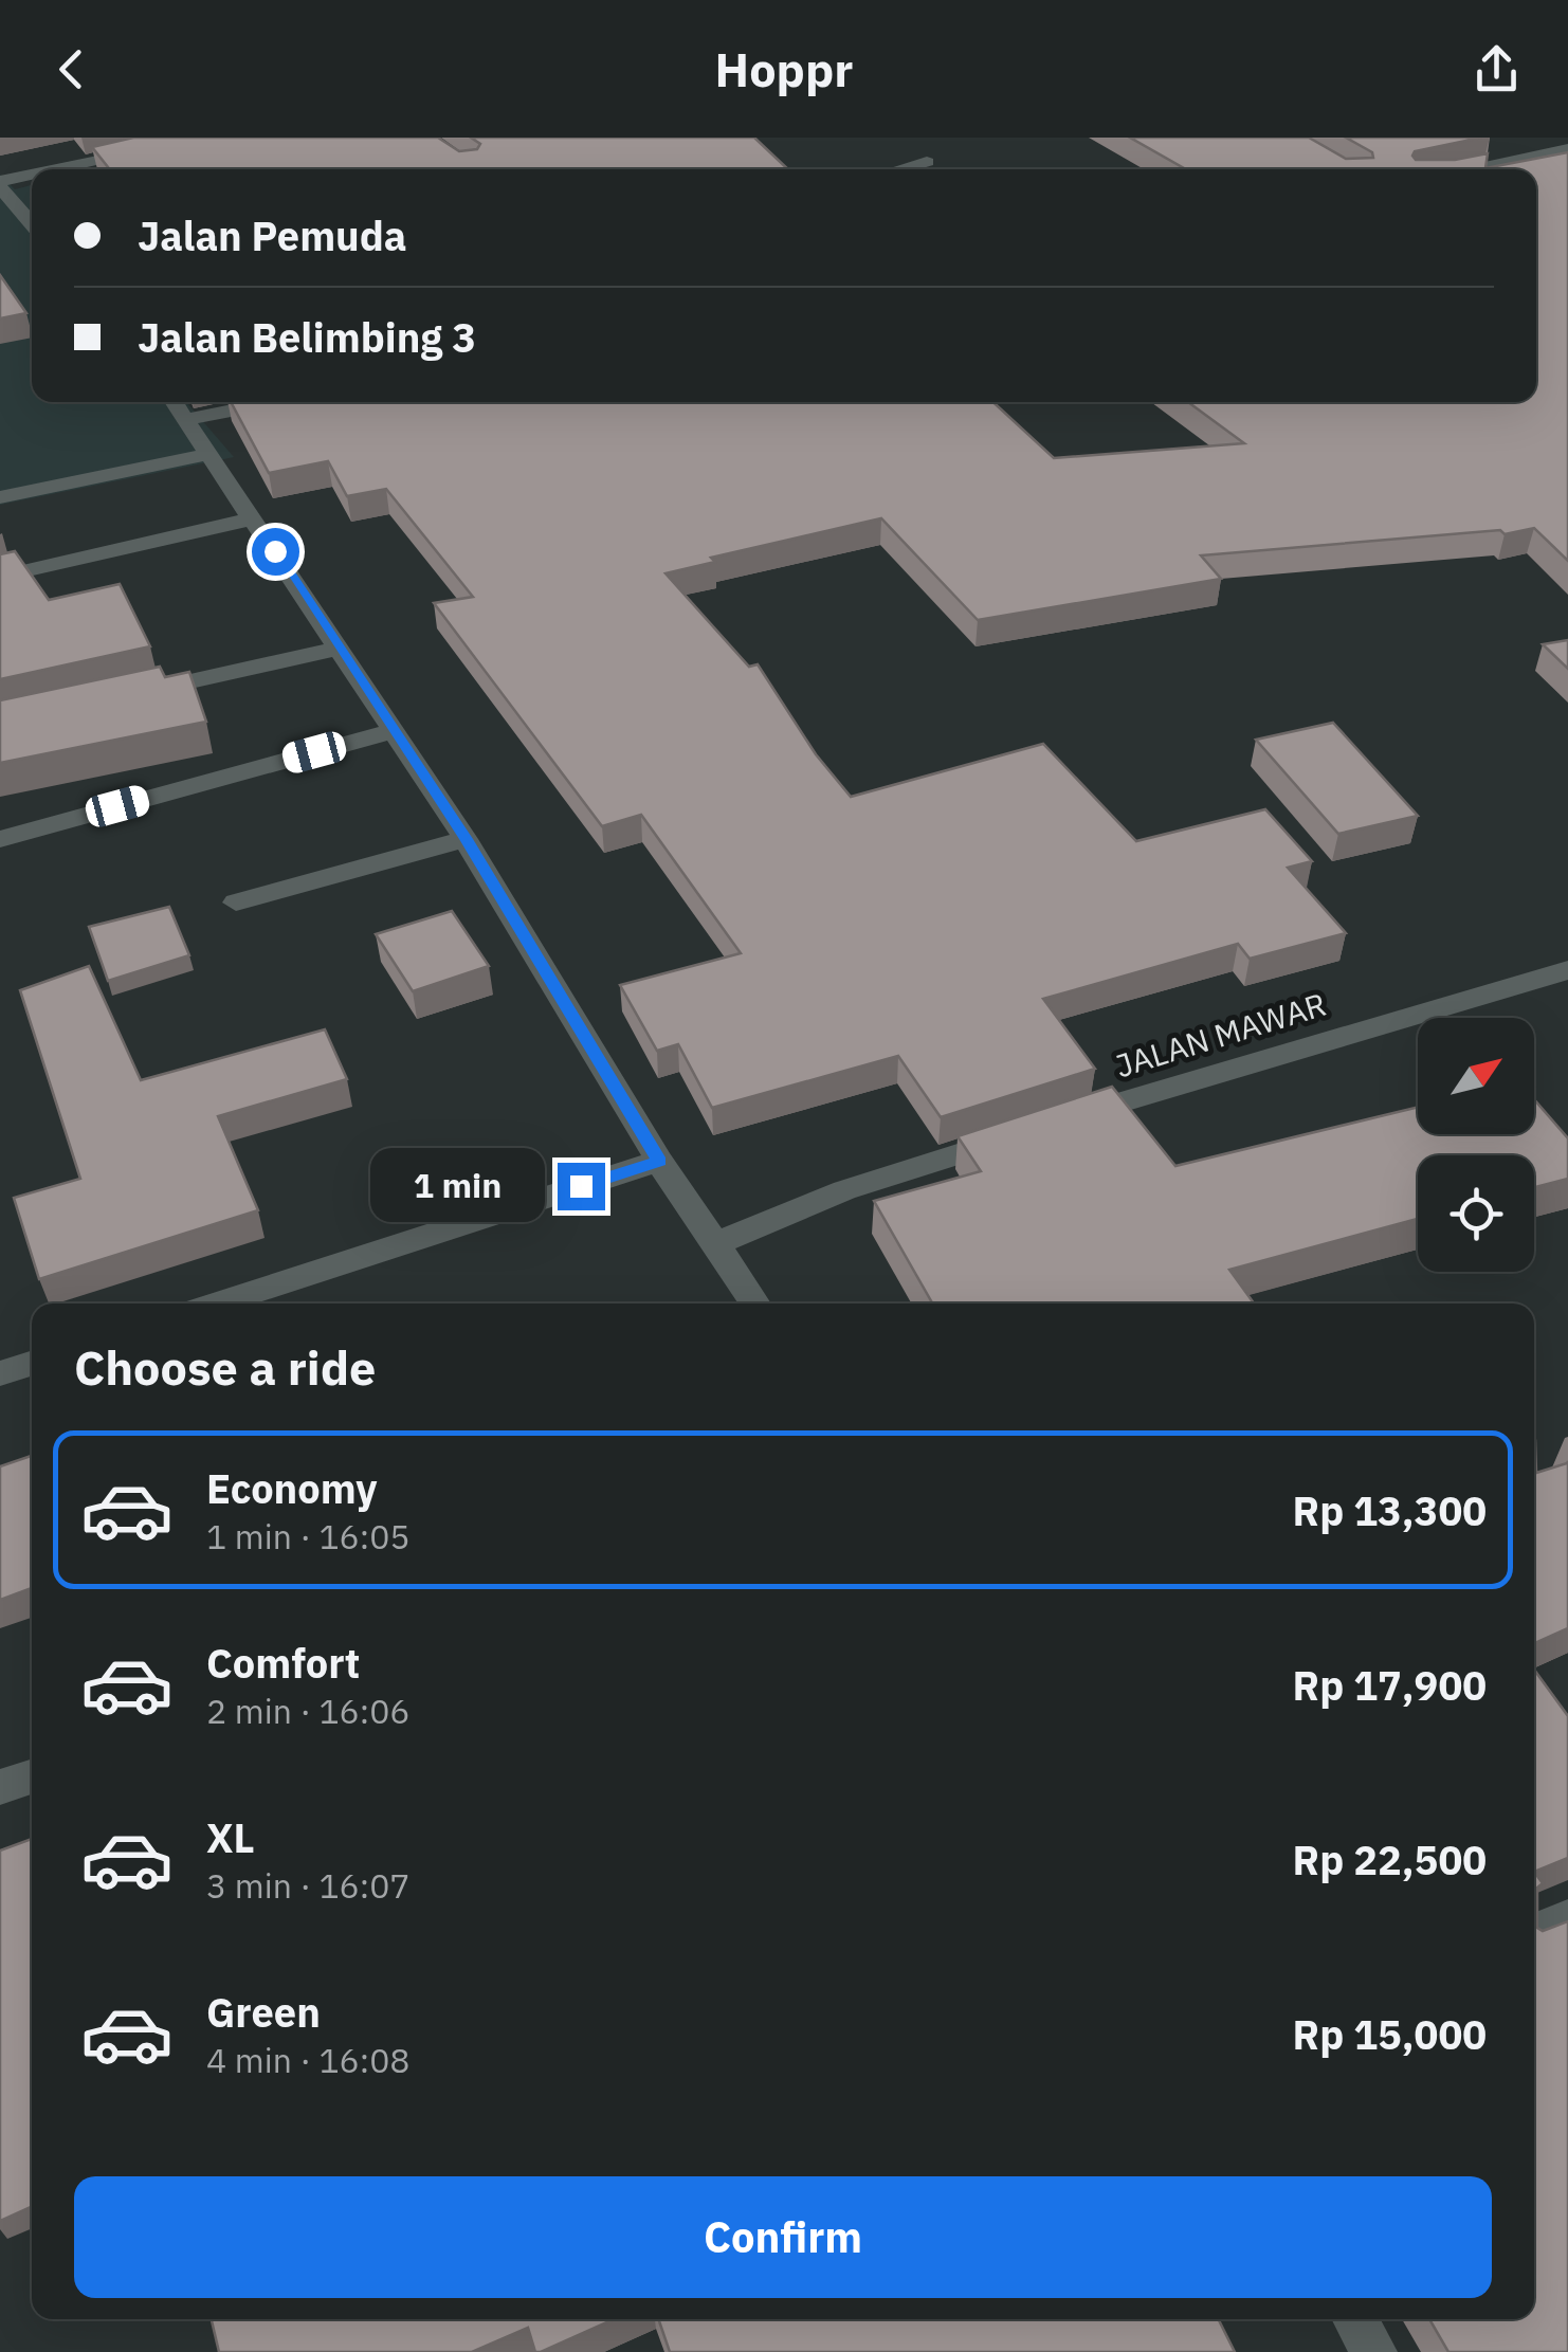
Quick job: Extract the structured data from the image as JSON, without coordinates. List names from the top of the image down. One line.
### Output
{"streets":{"street":["JALAN MAWAR"]},"north":"top right","page":{"header":"Hoppr","banner":["Jalan Pemuda","Jalan Belimbing 3"],"bubble":"1 min","heading":"Choose a ride","list":[{"name":"Economy","note":"1 min · 16:05","value":"Rp 13,300"},{"name":"Comfort","note":"2 min · 16:06","value":"Rp 17,900"},{"name":"XL","note":"3 min · 16:07","value":"Rp 22,500"},{"name":"Green","note":"4 min · 16:08","value":"Rp 15,000"}],"buttons":"Confirm"}}
